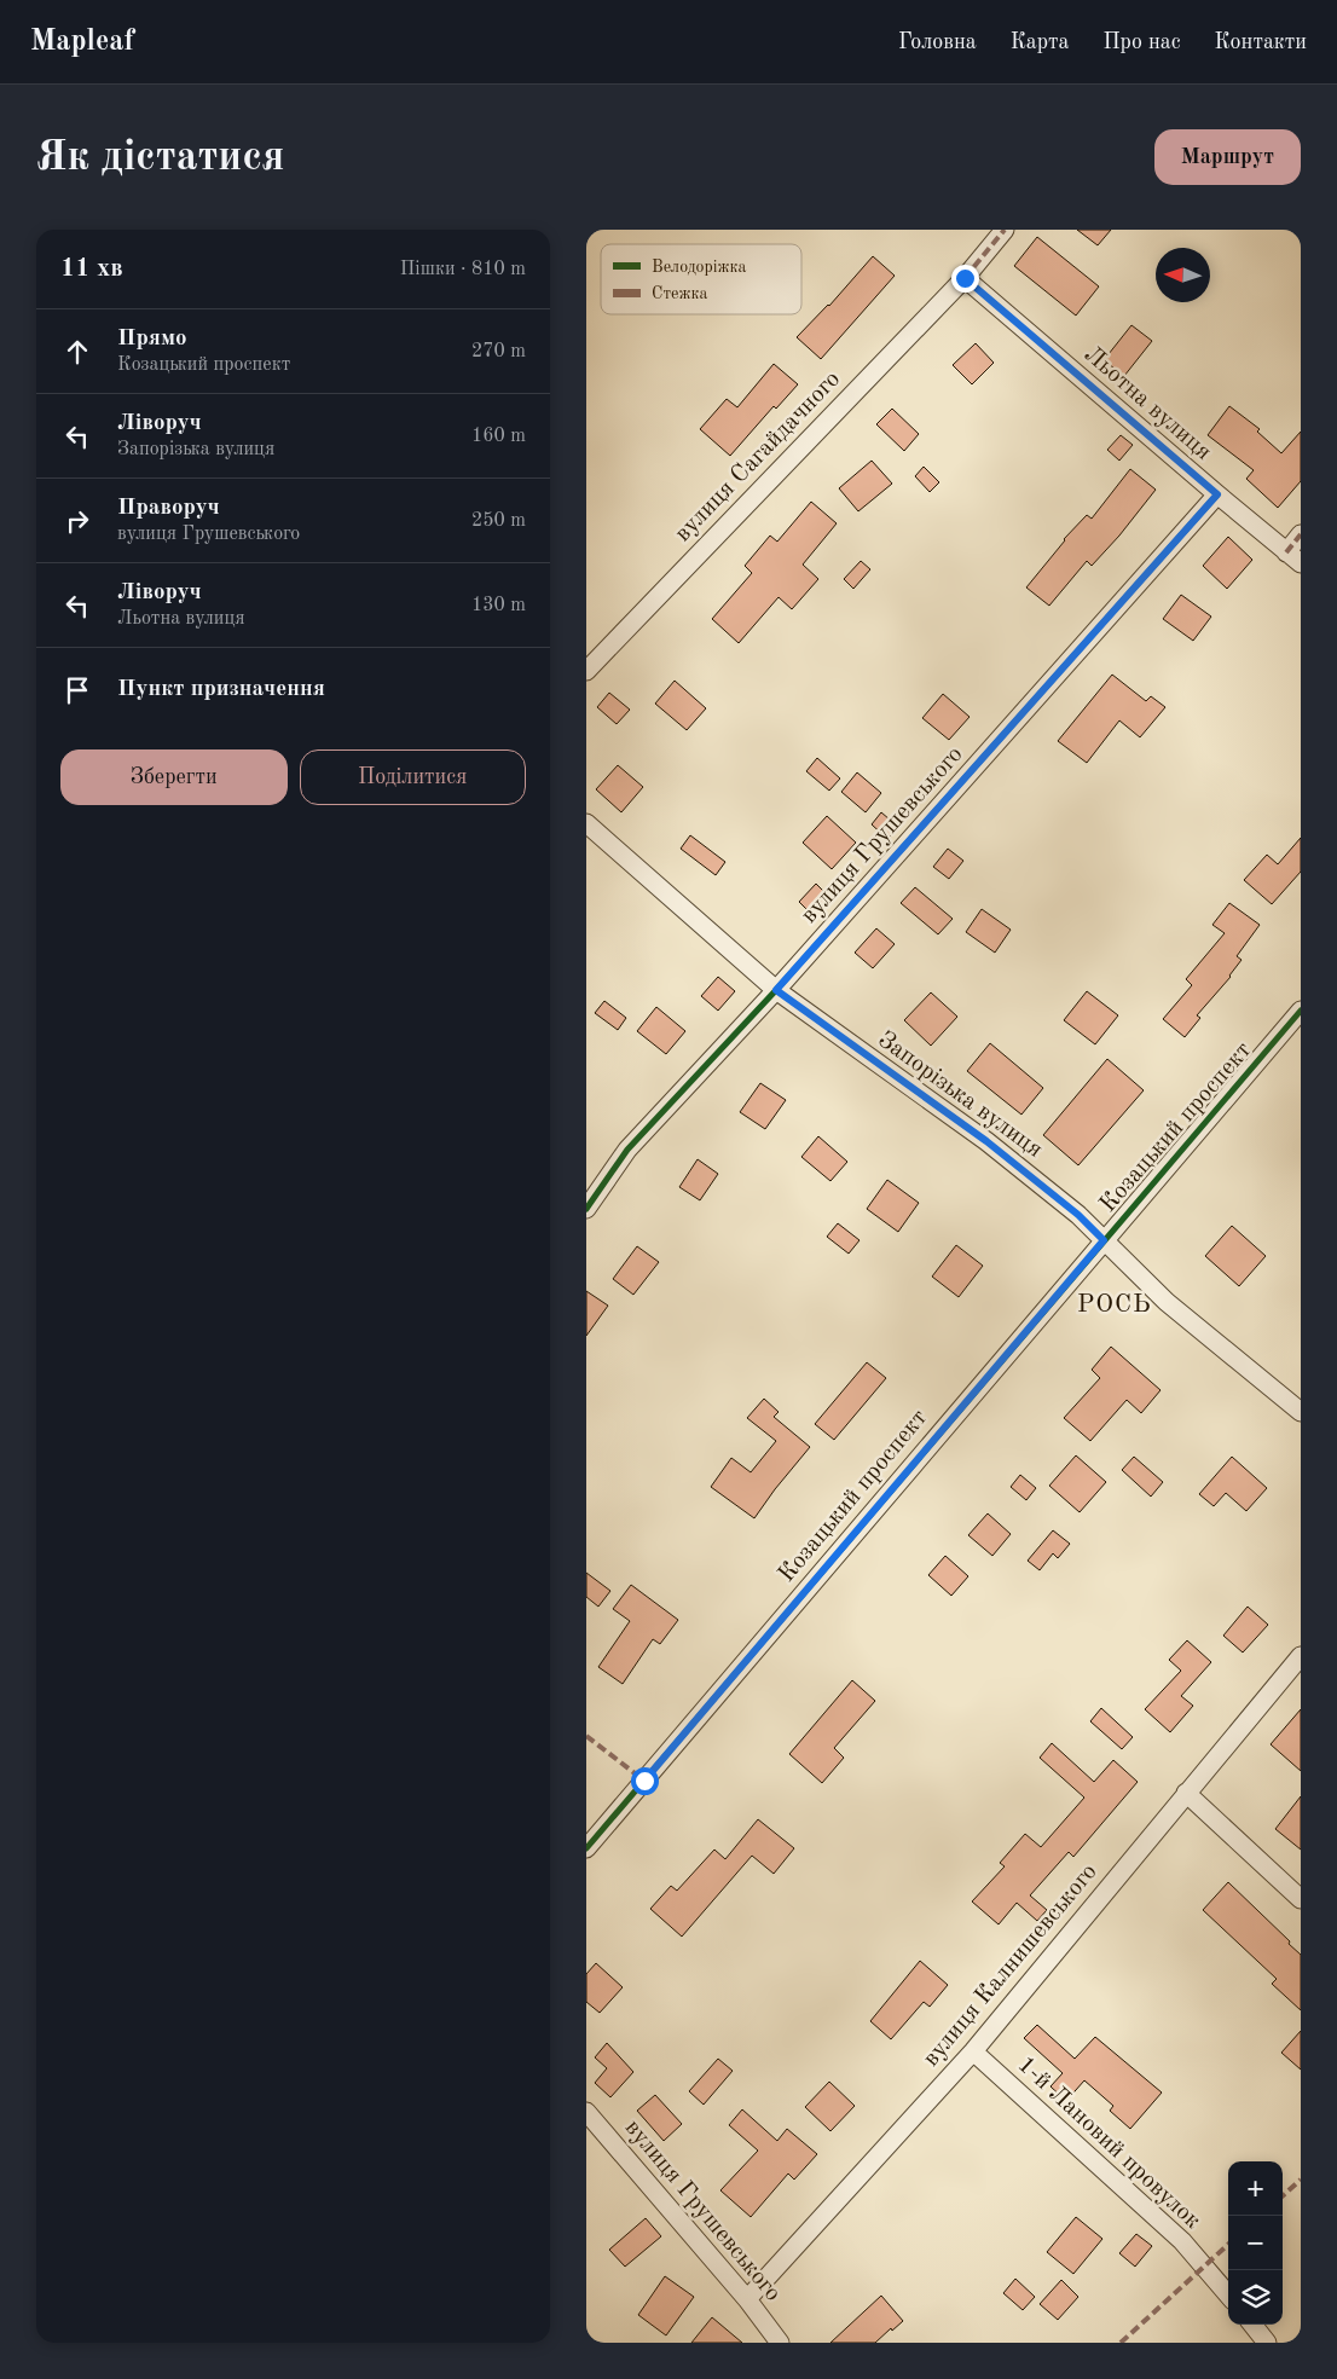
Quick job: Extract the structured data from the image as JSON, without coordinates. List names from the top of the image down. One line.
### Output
{"streets":{"street":["Льотна вулиця","вулиця Сагайдачного","вулиця Грушевського","Запорізька вулиця","Козацький проспект","вулиця Калнишевського","1-й Лановий провулок"]},"crossings":[["Льотна вулиця","вулиця Сагайдачного"],["Льотна вулиця","вулиця Грушевського"],["вулиця Грушевського","Запорізька вулиця"],["вулиця Грушевського","вулиця Калнишевського"],["Запорізька вулиця","Козацький проспект"],["вулиця Калнишевського","1-й Лановий провулок"]],"districts":["РОСЬ"],"legend":["Велодоріжка","Стежка"],"north":"left","page":{"header":"Mapleaf","nav":["Головна","Карта","Про нас","Контакти"],"buttons":["Маршрут",["Зберегти","Поділитися"]],"title":"Як дістатися","heading":["11 хв","Пішки · 810 m"],"list":[["Прямо","Козацький проспект","270 m"],["Ліворуч","Запорізька вулиця","160 m"],["Праворуч","вулиця Грушевського","250 m"],["Ліворуч","Льотна вулиця","130 m"],"Пункт призначення"],"map_buttons":["+","−"]}}
